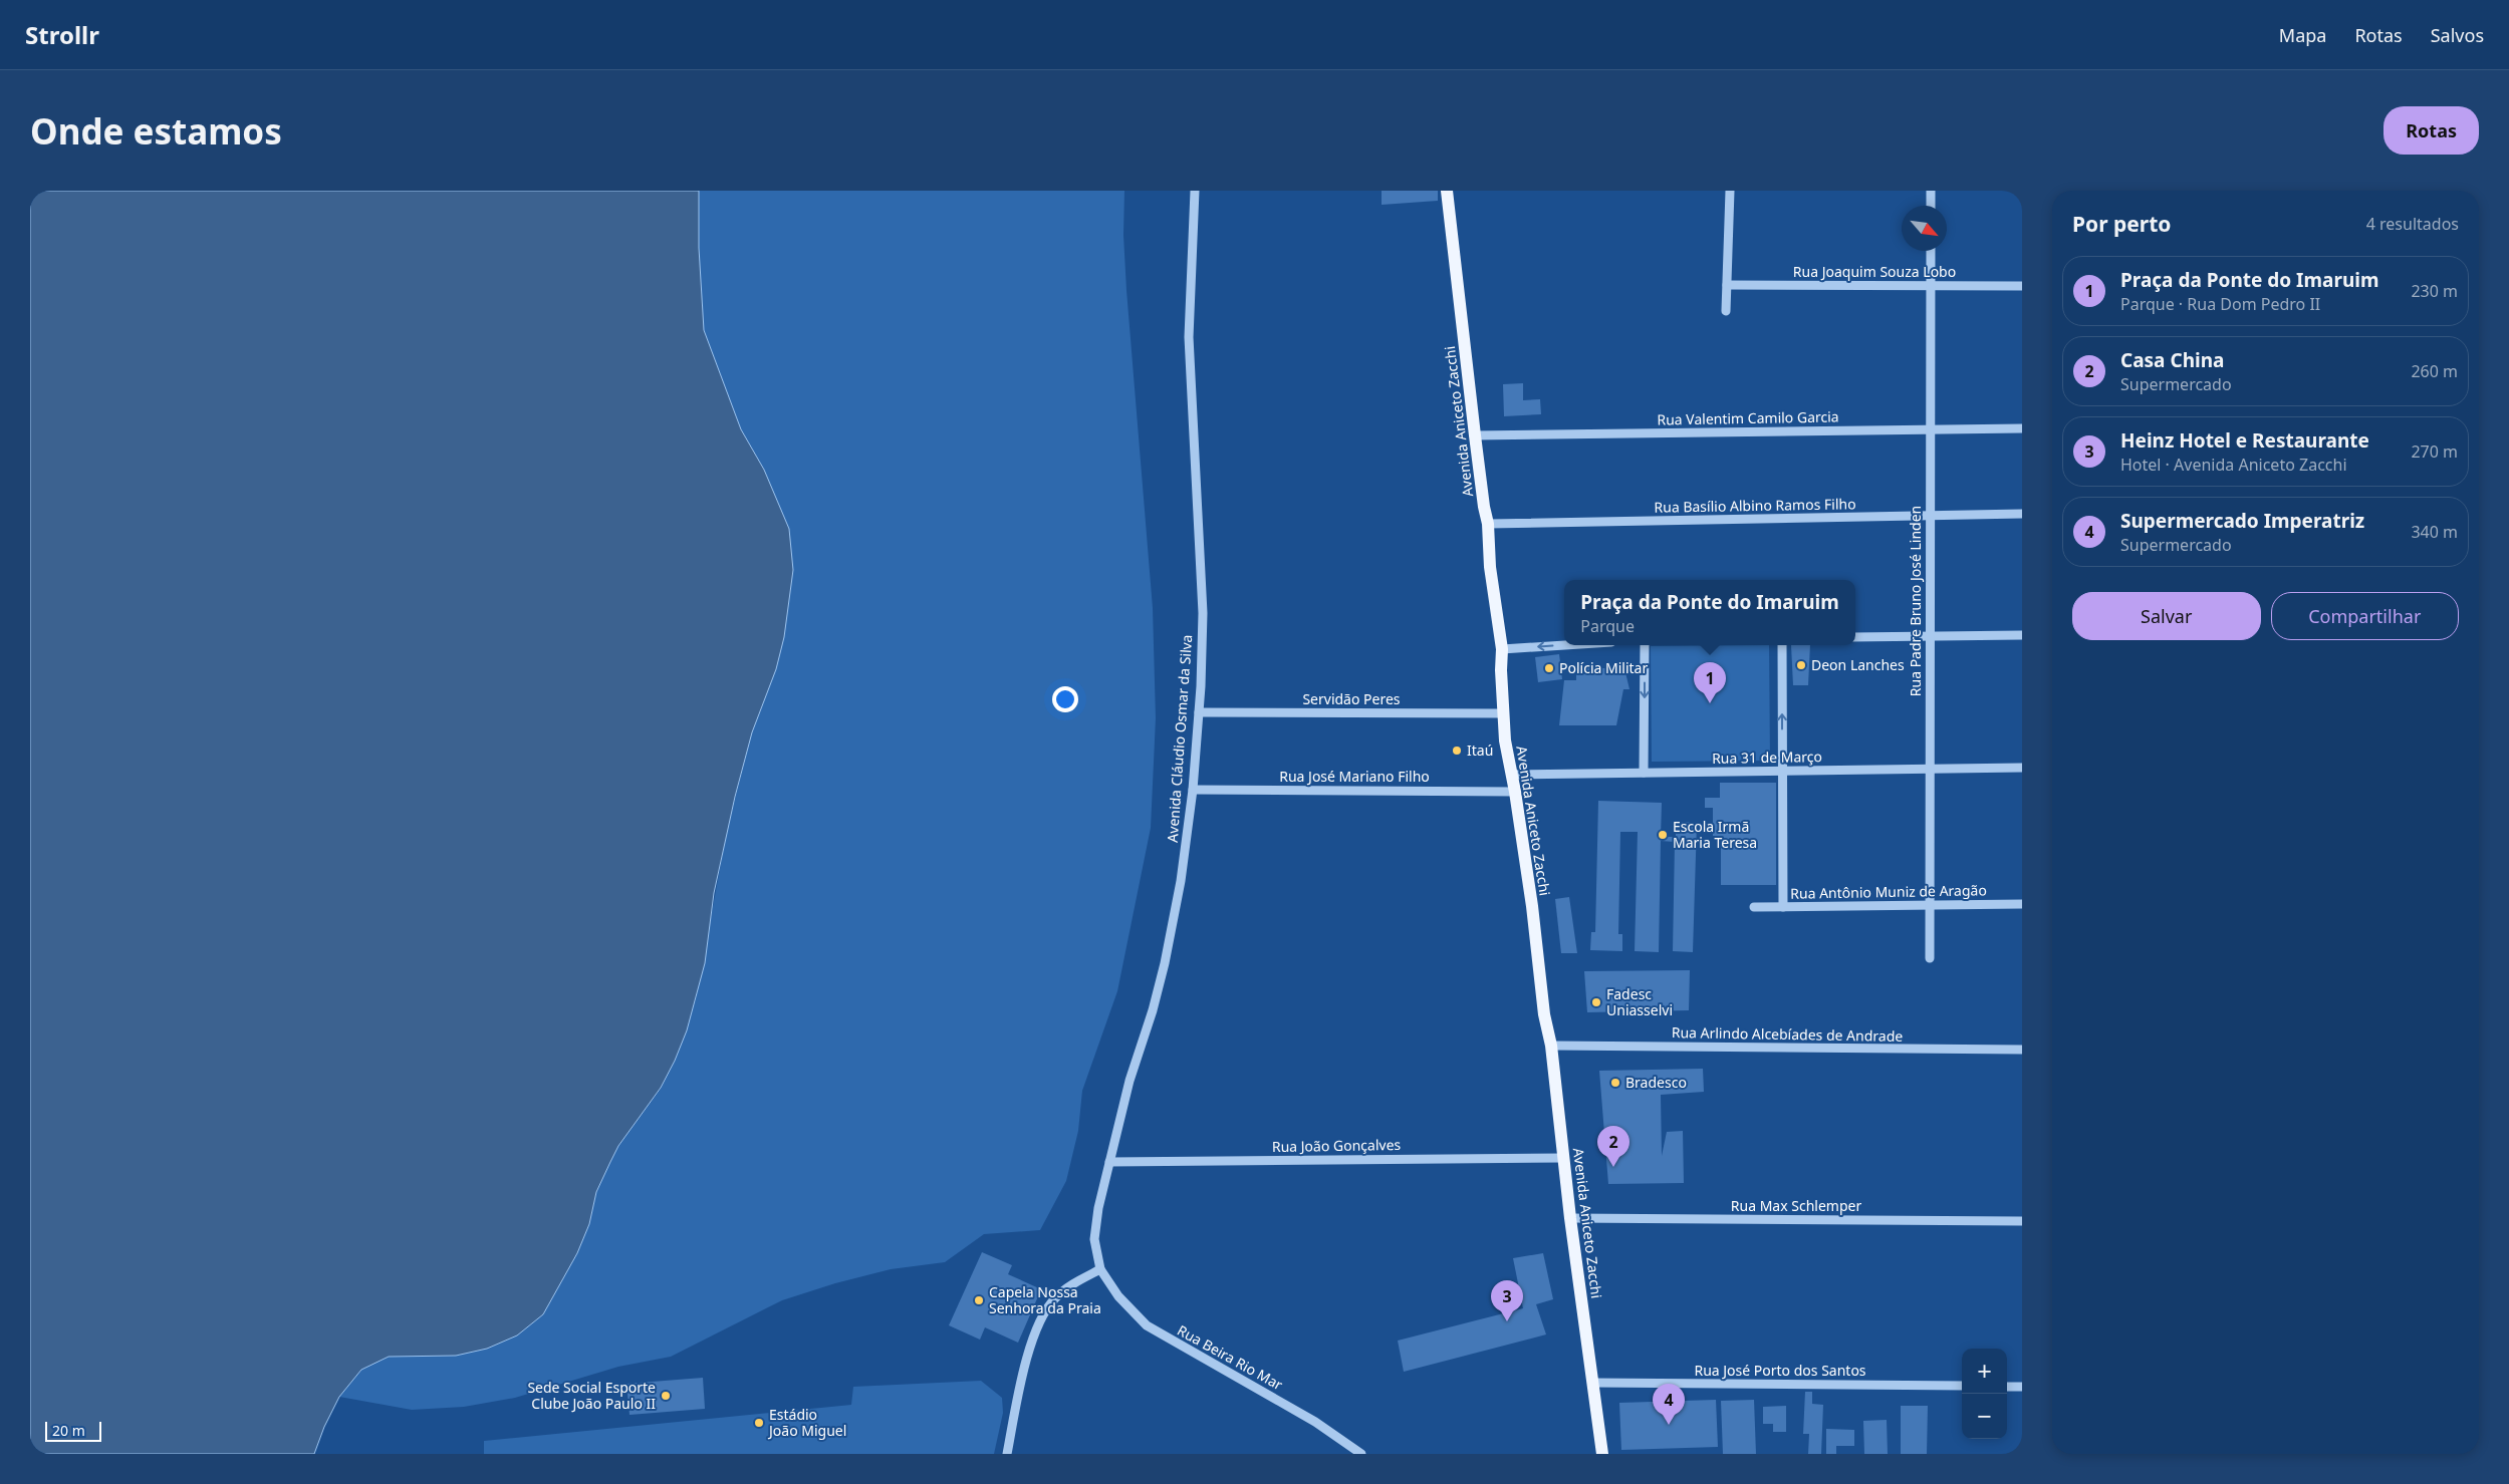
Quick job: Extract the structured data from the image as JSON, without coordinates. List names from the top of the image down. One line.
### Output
{"streets":{"main road":["Avenida Aniceto Zacchi"],"street":["Rua Joaquim Souza Lobo","Rua Valentim Camilo Garcia","Rua Basílio Albino Ramos Filho","Rua Padre Bruno José Linden","Servidão Peres","Avenida Cláudio Osmar da Silva","Rua 31 de Março","Rua José Mariano Filho","Rua Antônio Muniz de Aragão","Rua Arlindo Alcebíades de Andrade","Rua João Gonçalves","Rua Max Schlemper","Rua Beira Rio Mar","Rua José Porto dos Santos"]},"crossings":[["Rua Joaquim Souza Lobo","Rua Padre Bruno José Linden"],["Rua Valentim Camilo Garcia","Avenida Aniceto Zacchi"],["Rua Valentim Camilo Garcia","Rua Padre Bruno José Linden"],["Avenida Aniceto Zacchi","Rua Basílio Albino Ramos Filho"],["Avenida Aniceto Zacchi","Servidão Peres"],["Avenida Aniceto Zacchi","Rua 31 de Março"],["Avenida Aniceto Zacchi","Rua José Mariano Filho"],["Avenida Aniceto Zacchi","Rua Arlindo Alcebíades de Andrade"],["Avenida Aniceto Zacchi","Rua João Gonçalves"],["Avenida Aniceto Zacchi","Rua Max Schlemper"],["Avenida Aniceto Zacchi","Rua José Porto dos Santos"],["Rua Basílio Albino Ramos Filho","Rua Padre Bruno José Linden"],["Rua Padre Bruno José Linden","Rua 31 de Março"],["Rua Padre Bruno José Linden","Rua Antônio Muniz de Aragão"],["Servidão Peres","Avenida Cláudio Osmar da Silva"],["Avenida Cláudio Osmar da Silva","Rua José Mariano Filho"],["Avenida Cláudio Osmar da Silva","Rua João Gonçalves"],["Avenida Cláudio Osmar da Silva","Rua Beira Rio Mar"]],"places":["Deon Lanches","Polícia Militar","Itaú","Escola Irmã Maria Teresa","Fadesc Uniasselvi","Bradesco","Capela Nossa Senhora da Praia","Sede Social Esporte Clube João Paulo II","Estádio João Miguel"],"scale_bar":"20 m","north":"bottom right","page":{"header":"Strollr","nav":["Mapa","Rotas","Salvos"],"buttons":["Rotas",["Salvar","Compartilhar"]],"title":"Onde estamos","heading":["Por perto","4 resultados"],"list":[{"mark":"1","name":"Praça da Ponte do Imaruim","note":"Parque · Rua Dom Pedro II","value":"230 m"},{"mark":"2","name":"Casa China","note":"Supermercado","value":"260 m"},{"mark":"3","name":"Heinz Hotel e Restaurante","note":"Hotel · Avenida Aniceto Zacchi","value":"270 m"},{"mark":"4","name":"Supermercado Imperatriz","note":"Supermercado","value":"340 m"}],"popup":["Praça da Ponte do Imaruim","Parque"],"pins":["1","2","3","4"],"map_buttons":["+","−"],"scale":"20 m"}}
